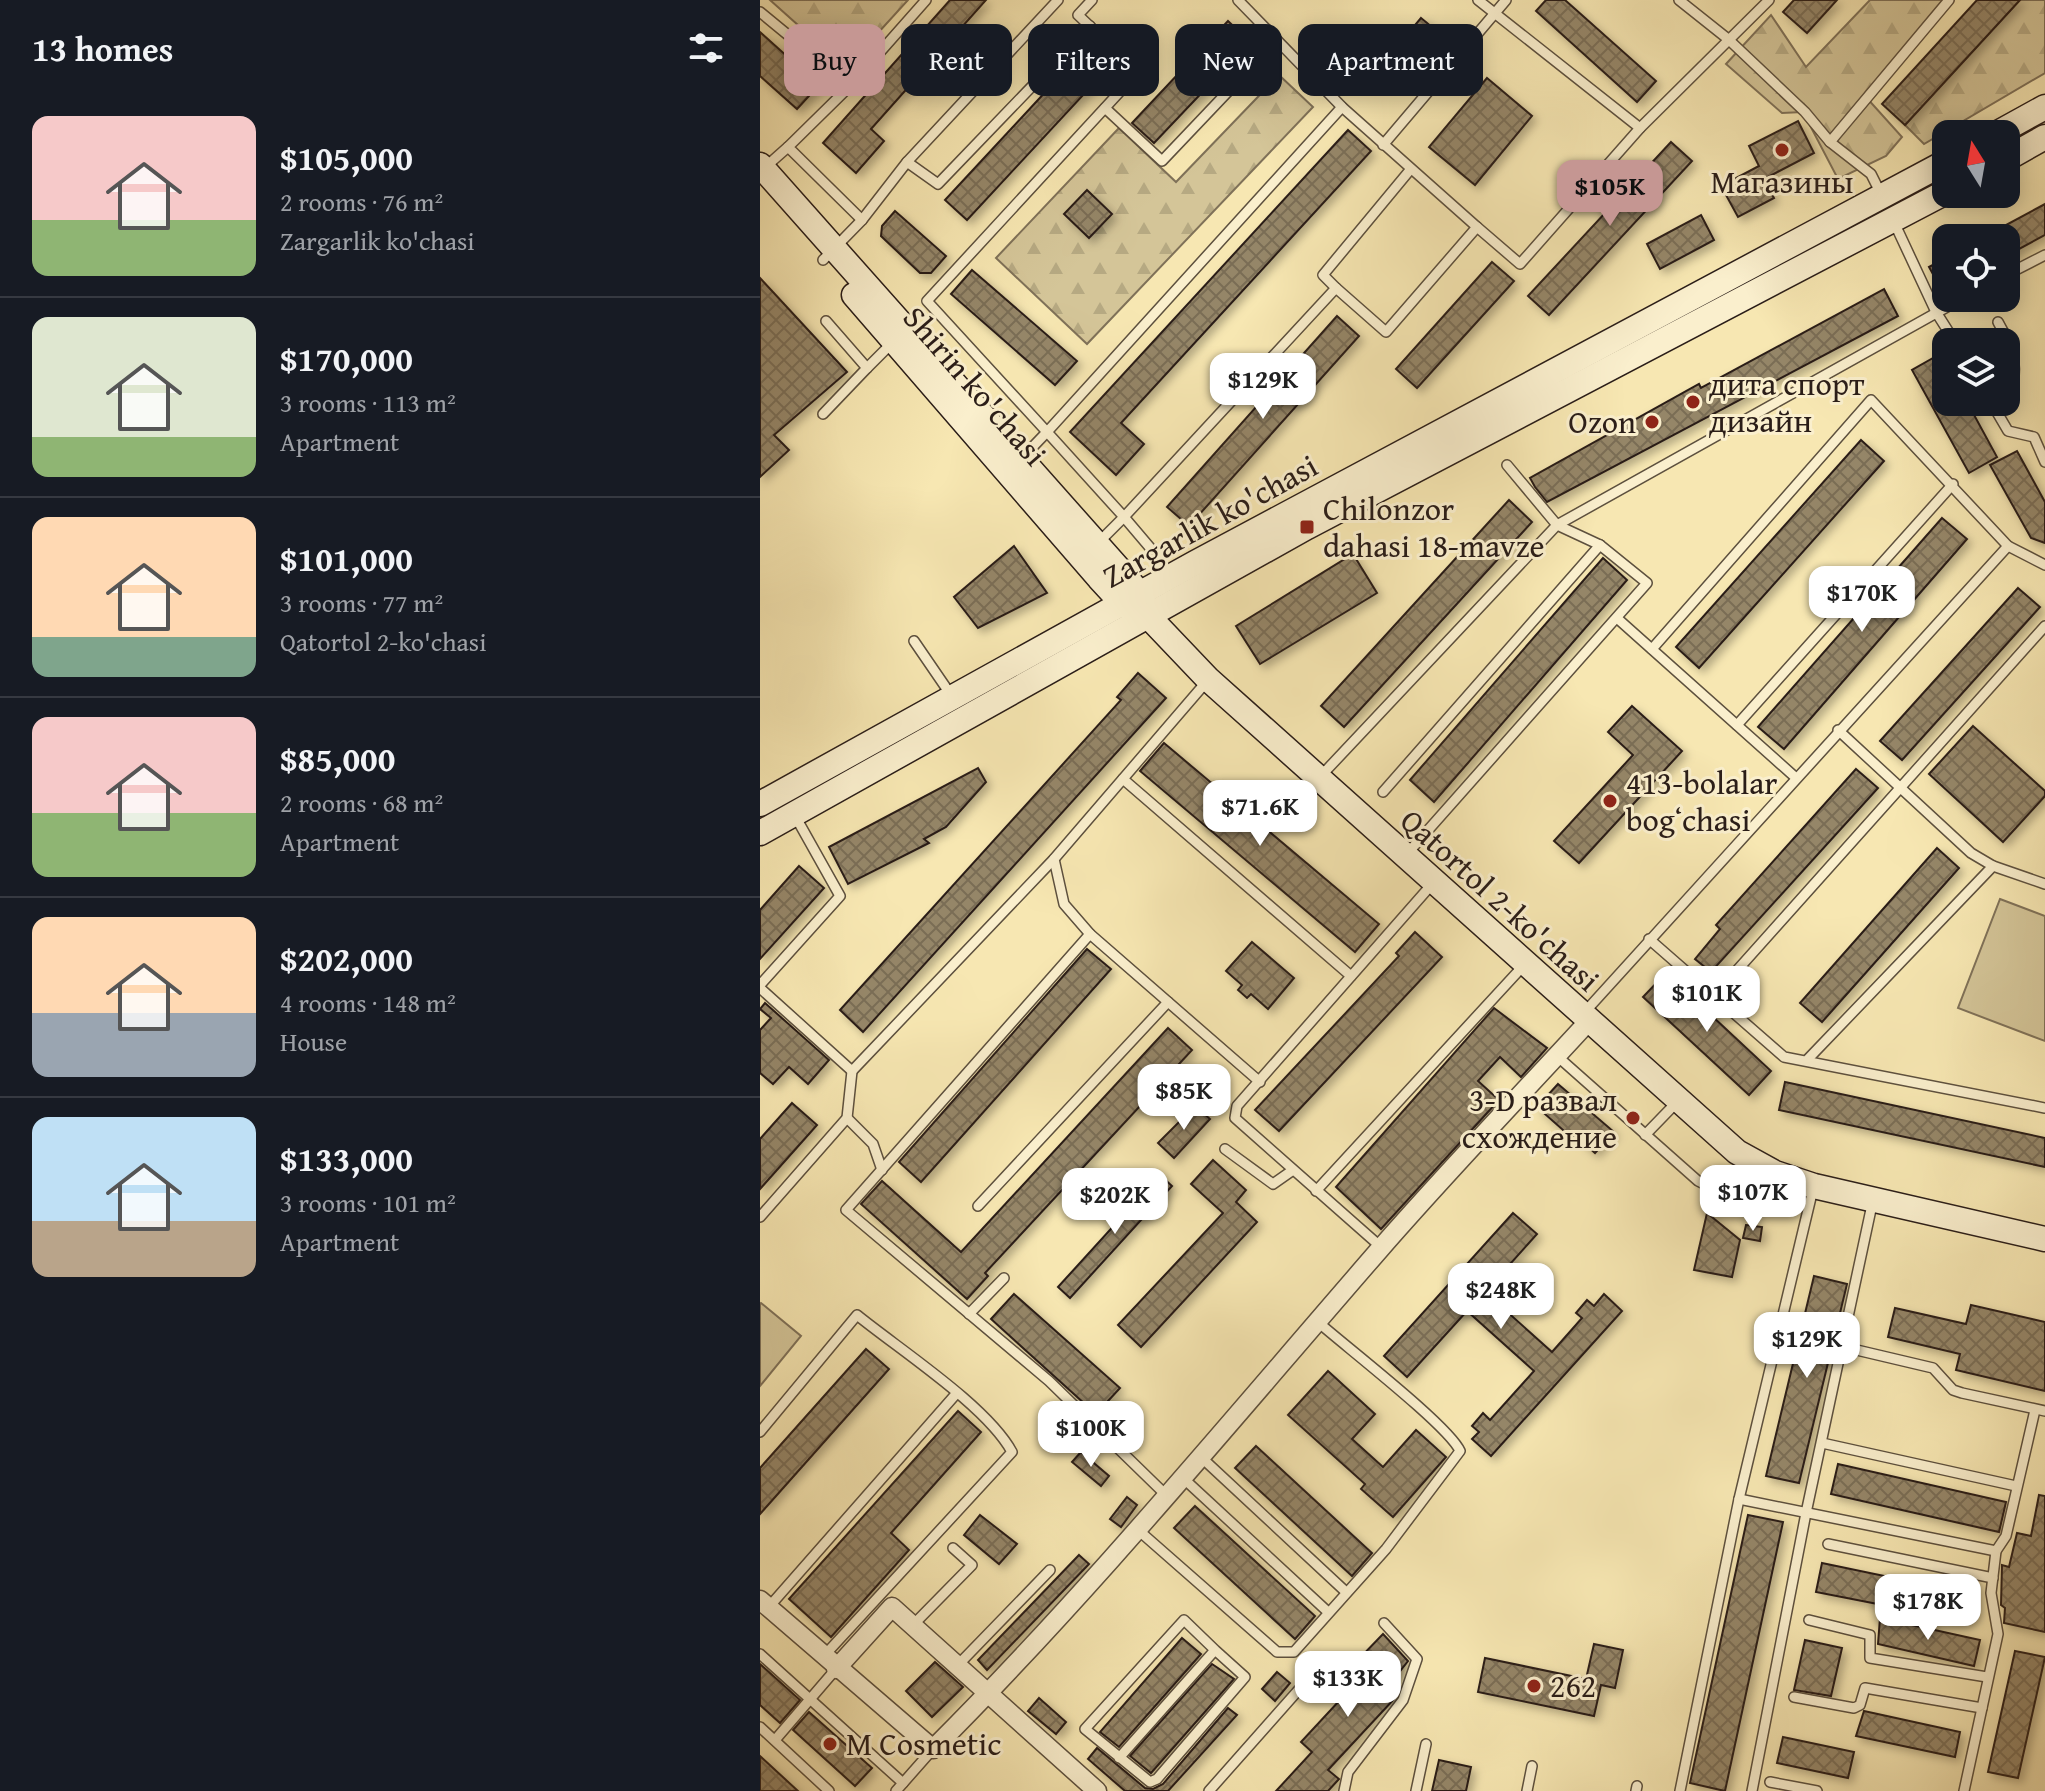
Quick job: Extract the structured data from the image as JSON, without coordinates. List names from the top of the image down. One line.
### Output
{"streets":{"main road":["Shirin ko'chasi","Zargarlik ko'chasi","Qatortol 2-ko'chasi"]},"crossings":[["Shirin ko'chasi","Zargarlik ko'chasi"],["Shirin ko'chasi","Qatortol 2-ko'chasi"],["Zargarlik ko'chasi","Qatortol 2-ko'chasi"]],"places":{"other":["Магазины","дита спорт дизайн","Ozon","413-bolalar bogʻchasi","3-D развал схождение","262","M Cosmetic"],"transit":["Chilonzor dahasi 18-mavze"]},"north":"top","page":{"heading":"13 homes","chip":["Buy","Rent","Filters","New","Apartment"],"list":[{"name":"$105,000","note":"2 rooms · 76 m² · Zargarlik ko'chasi"},{"name":"$170,000","note":"3 rooms · 113 m² · Apartment"},{"name":"$101,000","note":"3 rooms · 77 m² · Qatortol 2-ko'chasi"},{"name":"$85,000","note":"2 rooms · 68 m² · Apartment"},{"name":"$202,000","note":"4 rooms · 148 m² · House"},{"name":"$133,000","note":"3 rooms · 101 m² · Apartment"}],"price":["$105K","$129K","$170K","$71.6K","$101K","$85K","$107K","$202K","$248K","$129K","$100K","$178K","$133K"]}}
